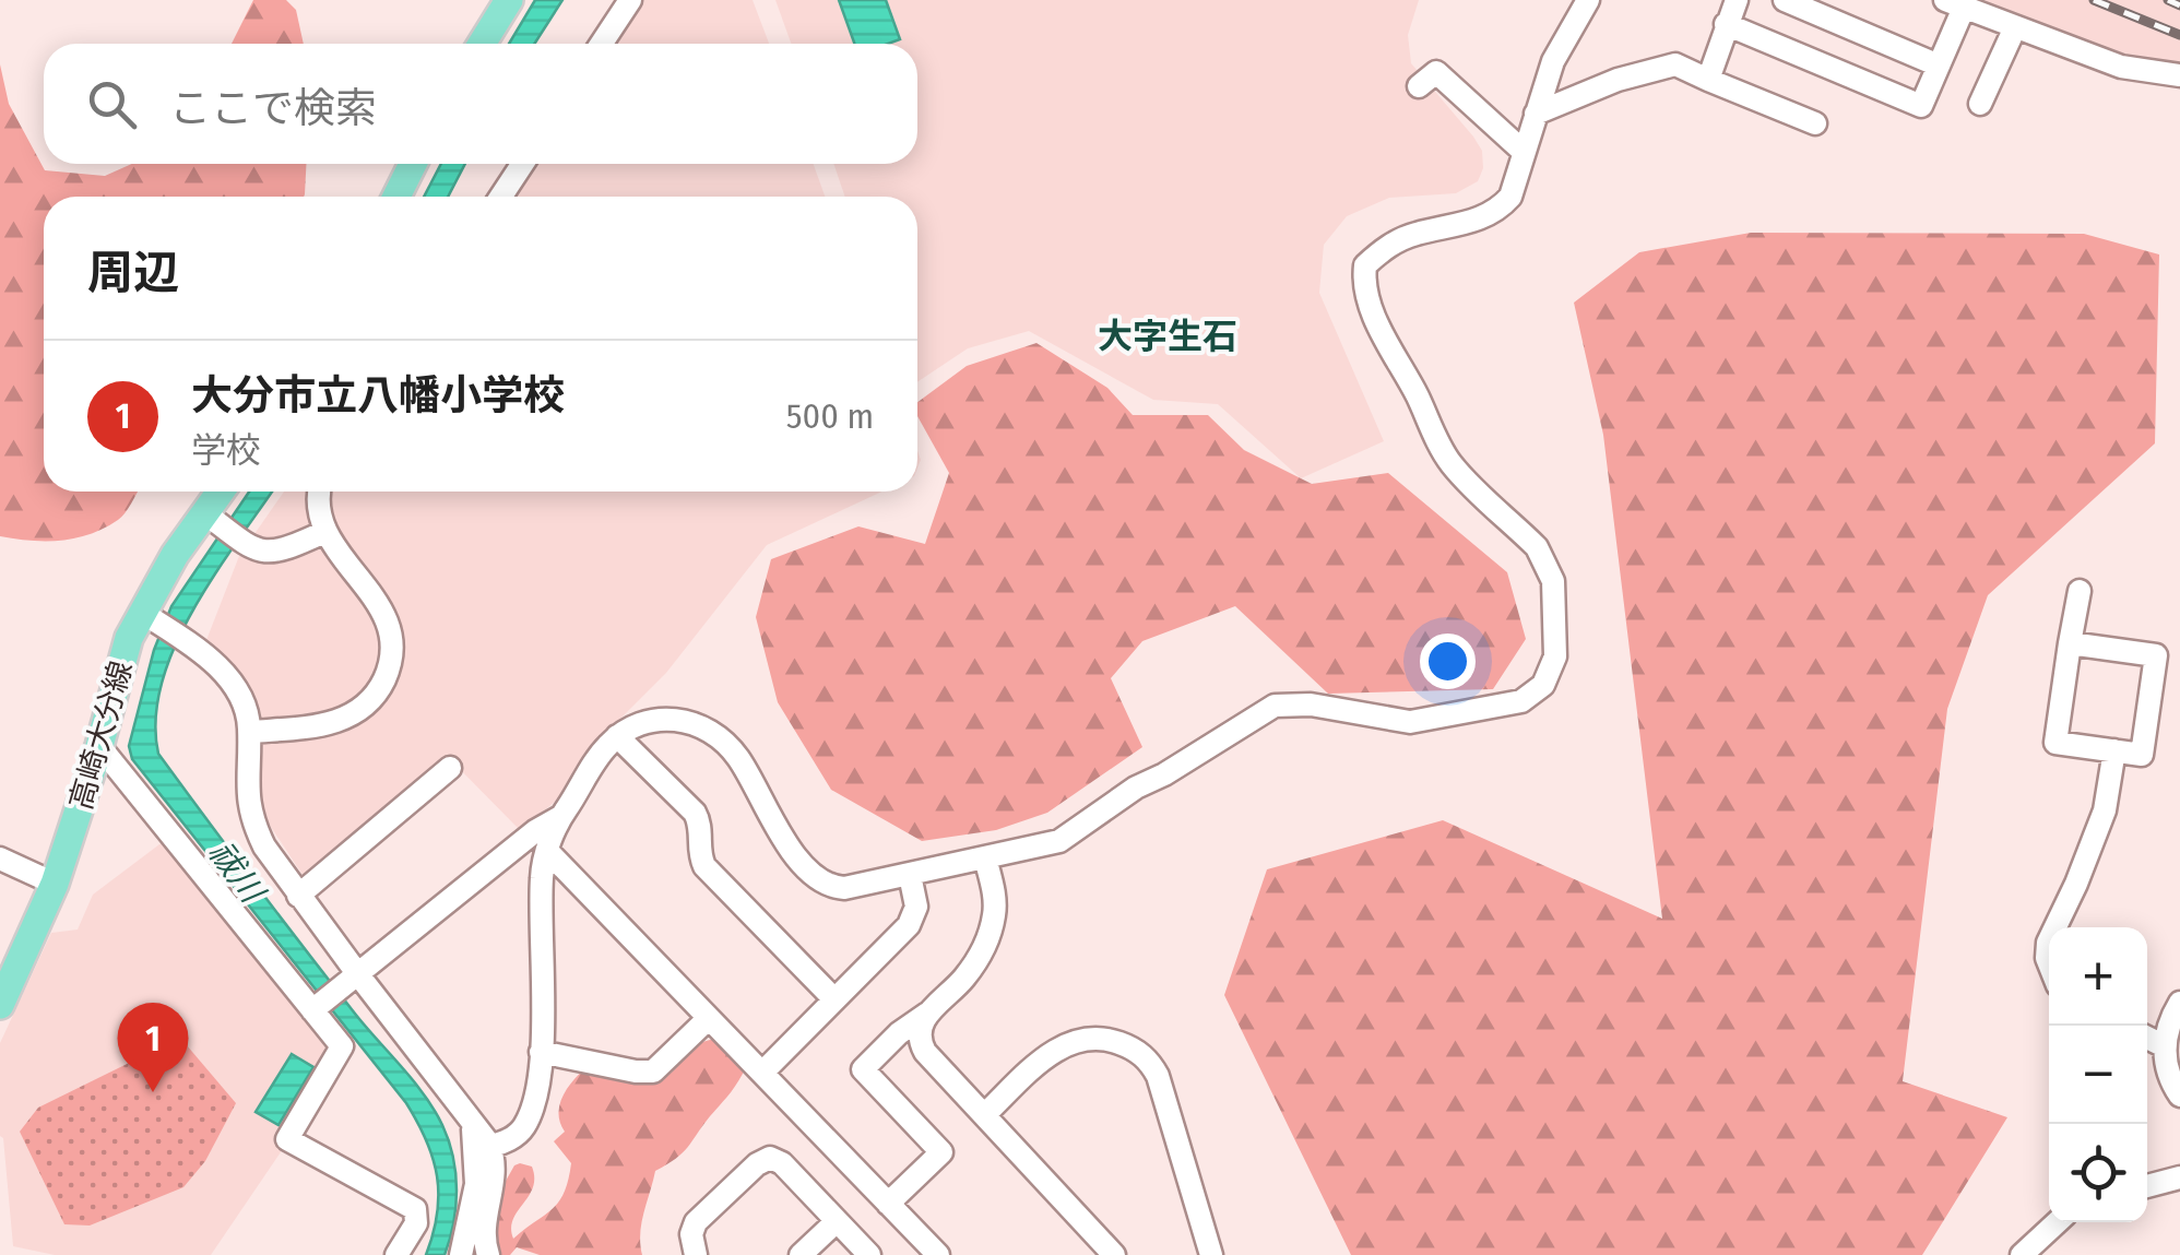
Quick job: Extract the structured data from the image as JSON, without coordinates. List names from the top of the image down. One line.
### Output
{"streets":{"main road":["高崎大分線"]},"districts":["大字生石"],"water":["祓川"],"page":{"search":"ここで検索","heading":"周辺","list":[{"mark":"1","name":"大分市立八幡小学校","note":"学校","value":"500 m"}],"map_buttons":["+","−"],"pins":"1"}}
